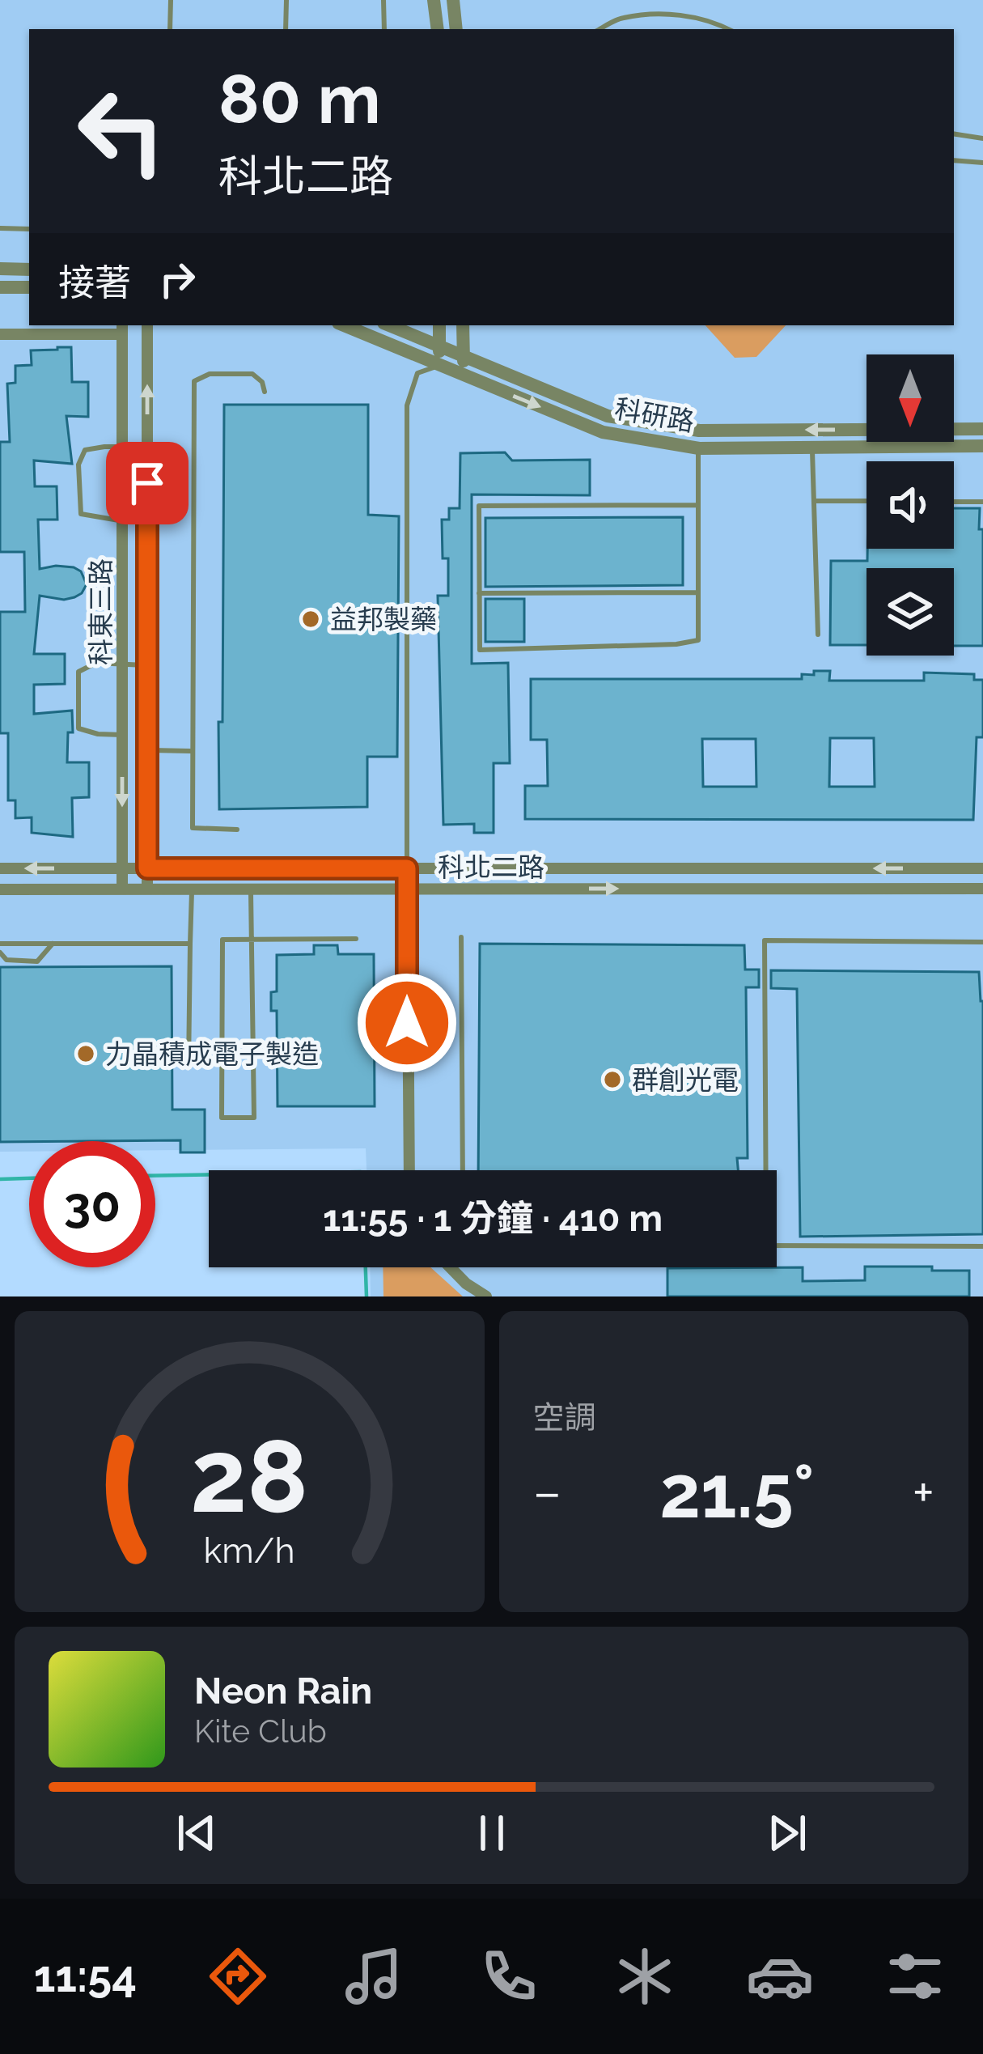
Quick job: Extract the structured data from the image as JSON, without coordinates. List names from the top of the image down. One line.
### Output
{"streets":{"street":["科研路","科東三路","科北二路"]},"crossings":[["科東三路","科北二路"]],"places":["益邦製藥","力晶積成電子製造","群創光電"],"north":"bottom","page":{"turn":["80 m","科北二路"],"then":"接著","limit":"30","trip":"11:55 · 1 分鐘 · 410 m","tile":"空調","heat":["−","21.5°","+"],"song":["Neon Rain","Kite Club"],"tabs":"11:54","gauge":["28","km/h"]}}
